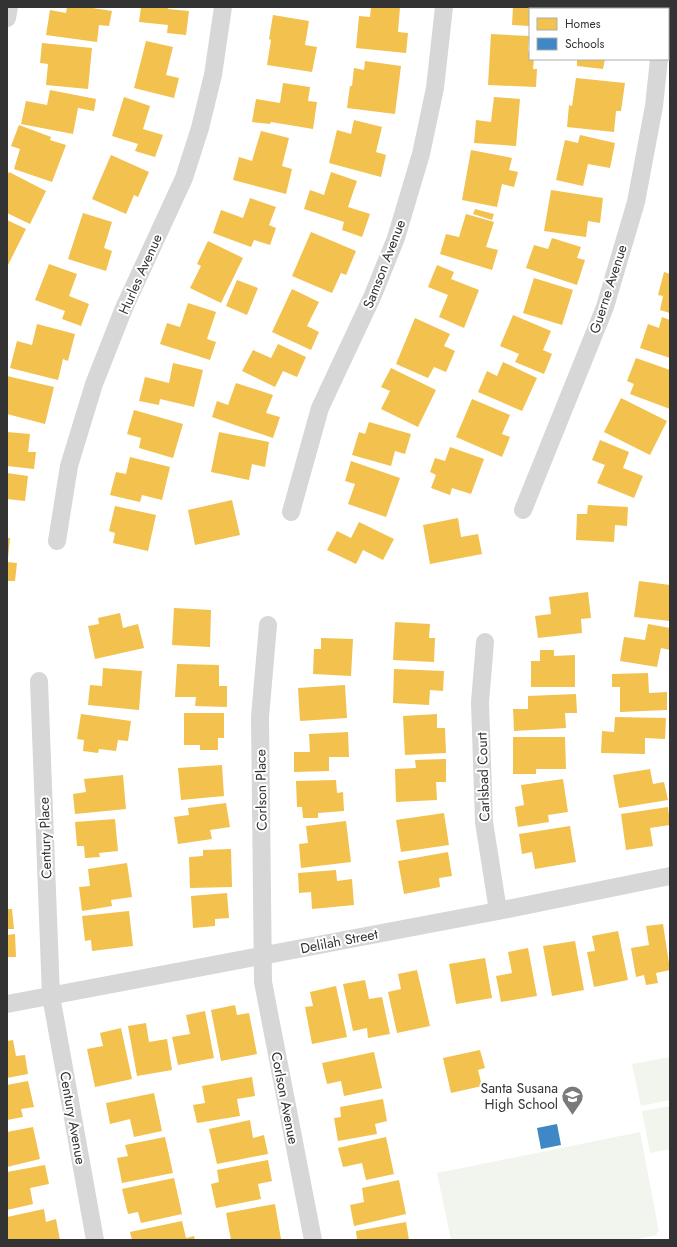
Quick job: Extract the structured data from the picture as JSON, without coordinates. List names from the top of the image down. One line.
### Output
{"streets":{"street":["Samson Avenue","Hurles Avenue","Guerne Avenue","Carlsbad Court","Corlson Place","Century Place","Delilah Street","Corlson Avenue","Century Avenue"]},"crossings":[["Carlsbad Court","Delilah Street"],["Corlson Place","Delilah Street"],["Corlson Place","Corlson Avenue"],["Century Place","Delilah Street"],["Century Place","Century Avenue"],["Delilah Street","Corlson Avenue"],["Delilah Street","Century Avenue"]],"places":{"school or university":["Santa Susana High School"]},"legend":["Homes","Schools"]}
